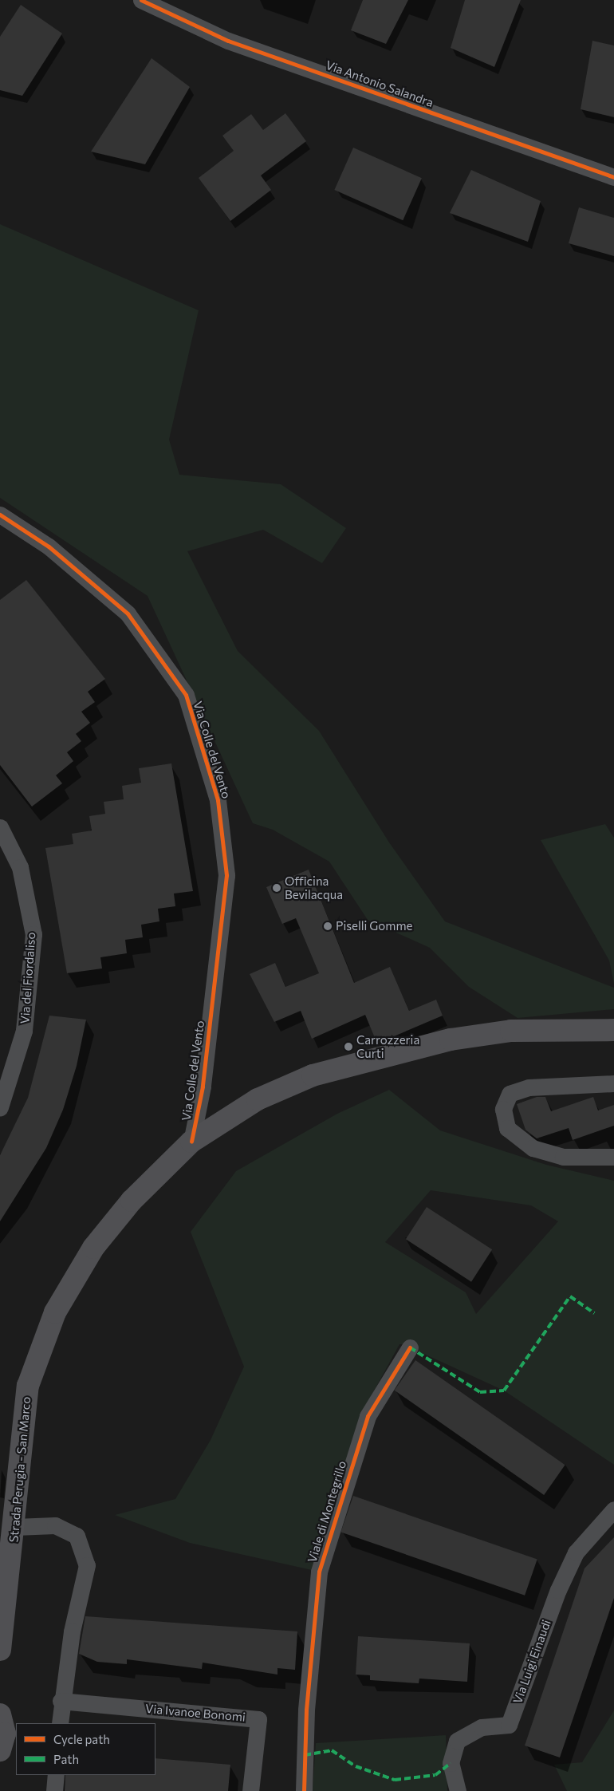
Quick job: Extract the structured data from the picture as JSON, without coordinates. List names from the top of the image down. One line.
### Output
{"streets":{"main road":["Strada Perugia - San Marco"],"street":["Via Antonio Salandra","Via Colle del Vento","Via del Fiordaliso","Viale di Montegrillo","Via Luigi Einaudi","Via Ivanoe Bonomi"]},"crossings":[["Via Colle del Vento","Strada Perugia - San Marco"]],"places":["Officina Bevilacqua","Piselli Gomme","Carrozzeria Curti"],"legend":["Cycle path","Path"]}
